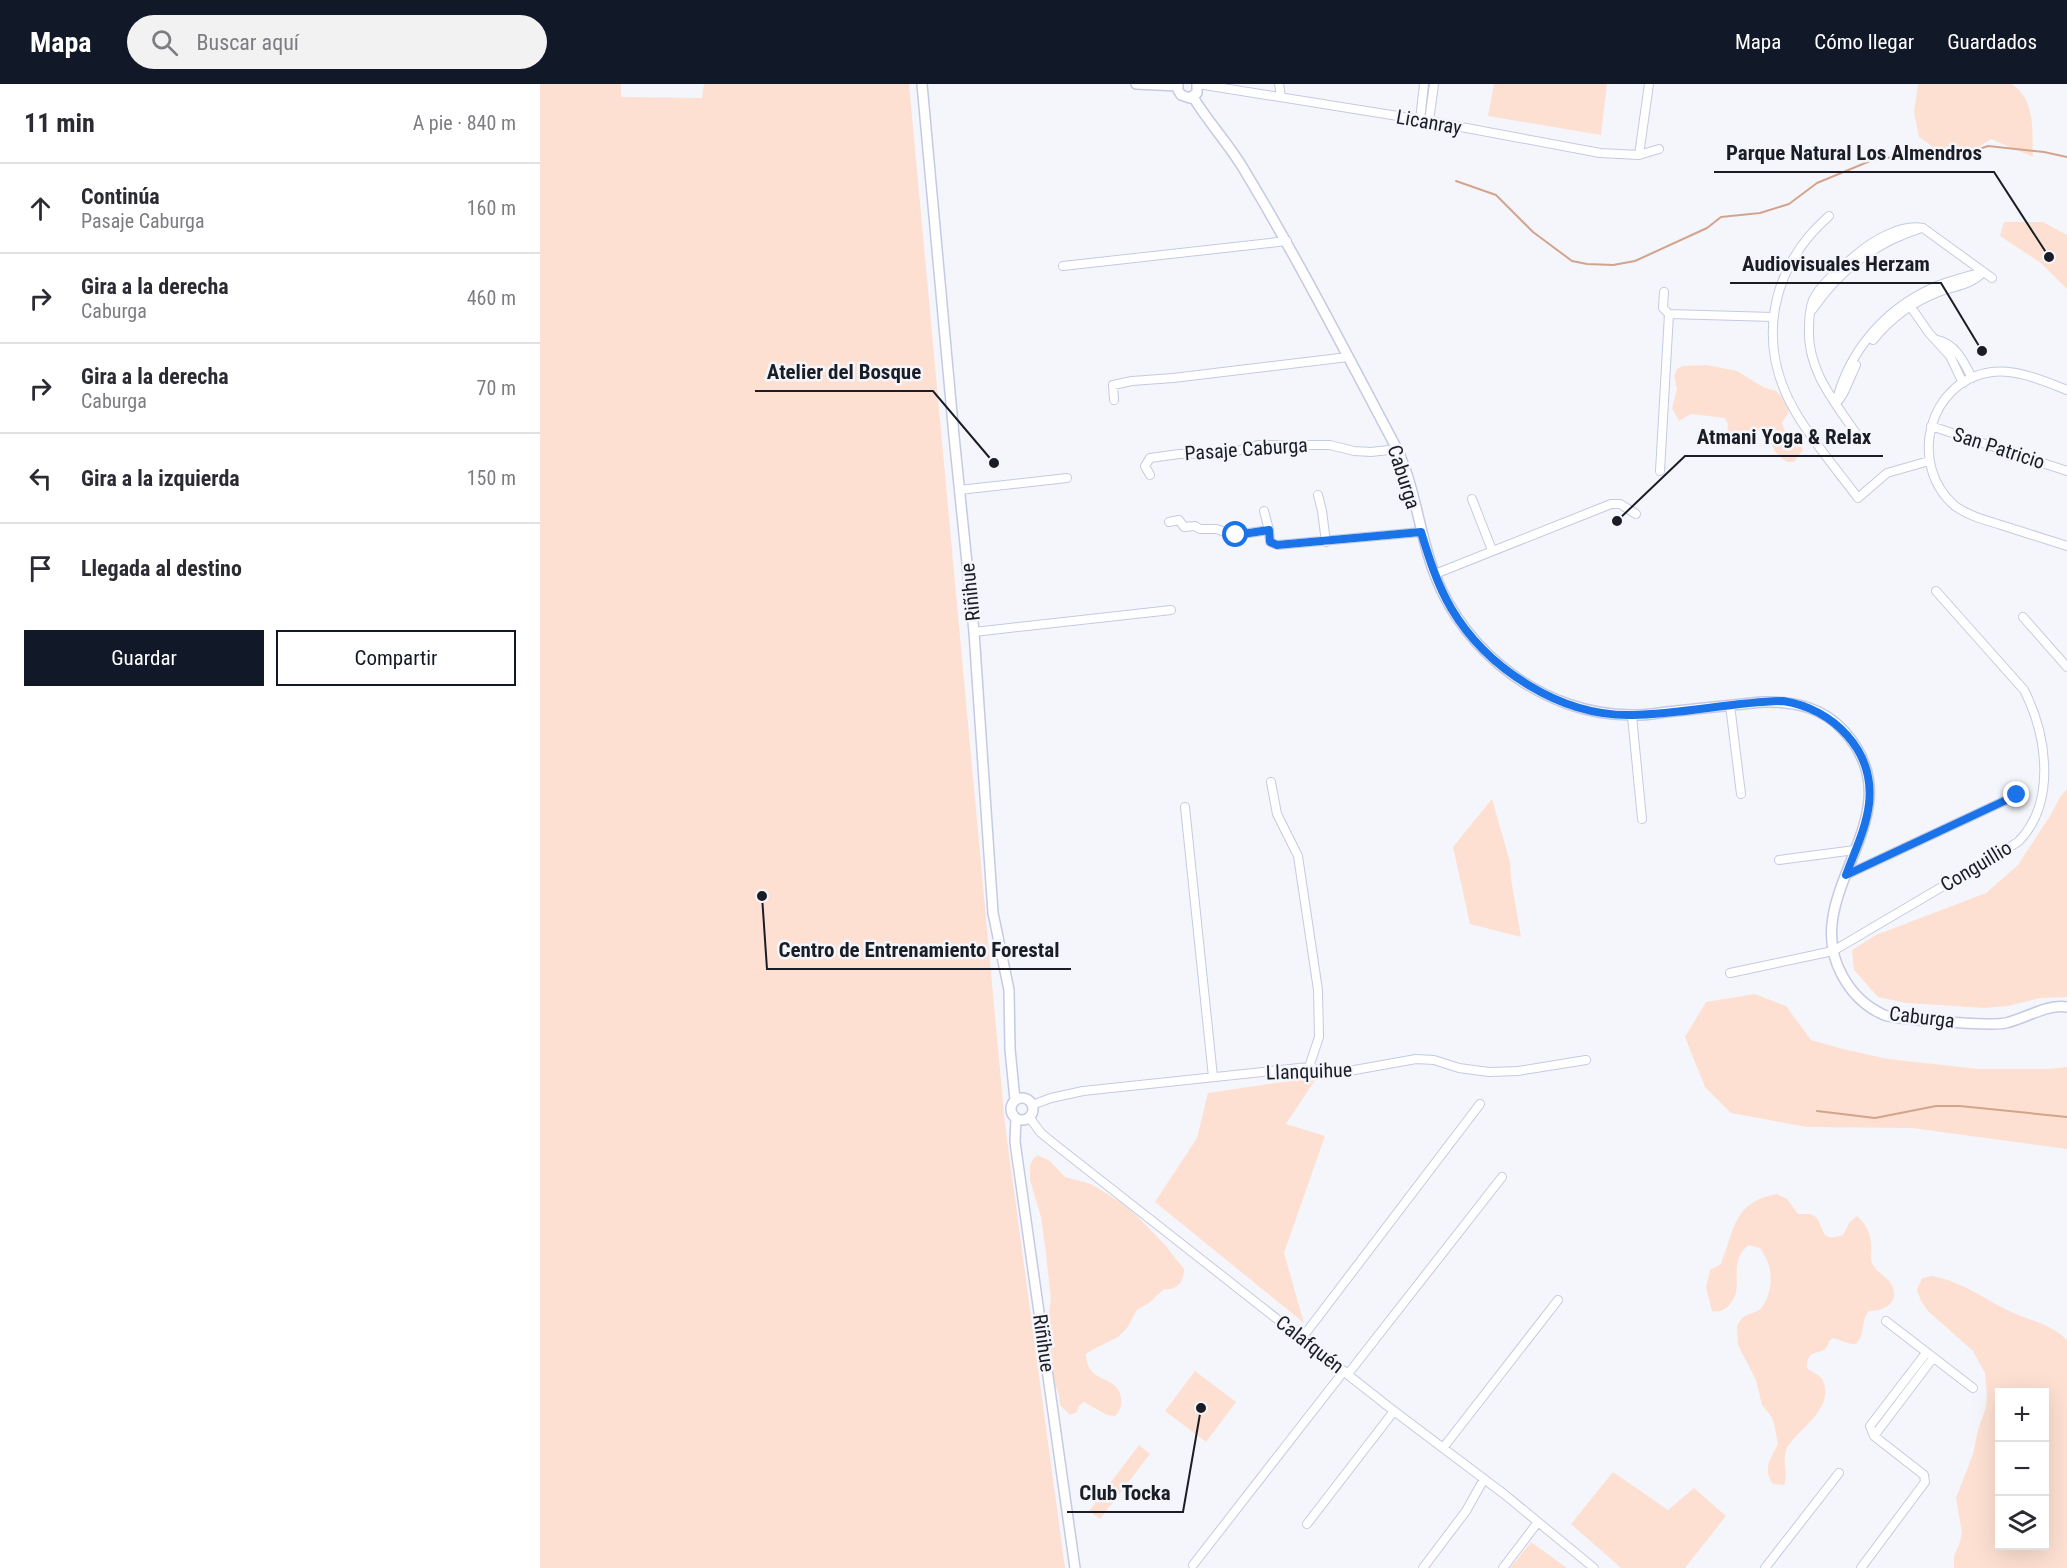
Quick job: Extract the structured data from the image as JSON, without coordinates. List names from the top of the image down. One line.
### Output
{"streets":{"street":["Licanray","San Patricio","Pasaje Caburga","Caburga","Riñihue","Conguillio","Llanquihue","Calafquén"]},"crossings":[["Pasaje Caburga","Caburga"],["Caburga","Conguillio"],["Riñihue","Llanquihue"],["Riñihue","Calafquén"],["Llanquihue","Calafquén"]],"places":["Parque Natural Los Almendros","Audiovisuales Herzam","Atelier del Bosque","Atmani Yoga & Relax","Centro de Entrenamiento Forestal","Club Tocka"],"page":{"header":"Mapa","search":"Buscar aquí","nav":["Mapa","Cómo llegar","Guardados"],"heading":["11 min","A pie · 840 m"],"list":[["Continúa","Pasaje Caburga","160 m"],["Gira a la derecha","Caburga","460 m"],["Gira a la derecha","Caburga","70 m"],["Gira a la izquierda","150 m"],"Llegada al destino"],"buttons":["Guardar","Compartir"],"map_buttons":["+","−"]}}
